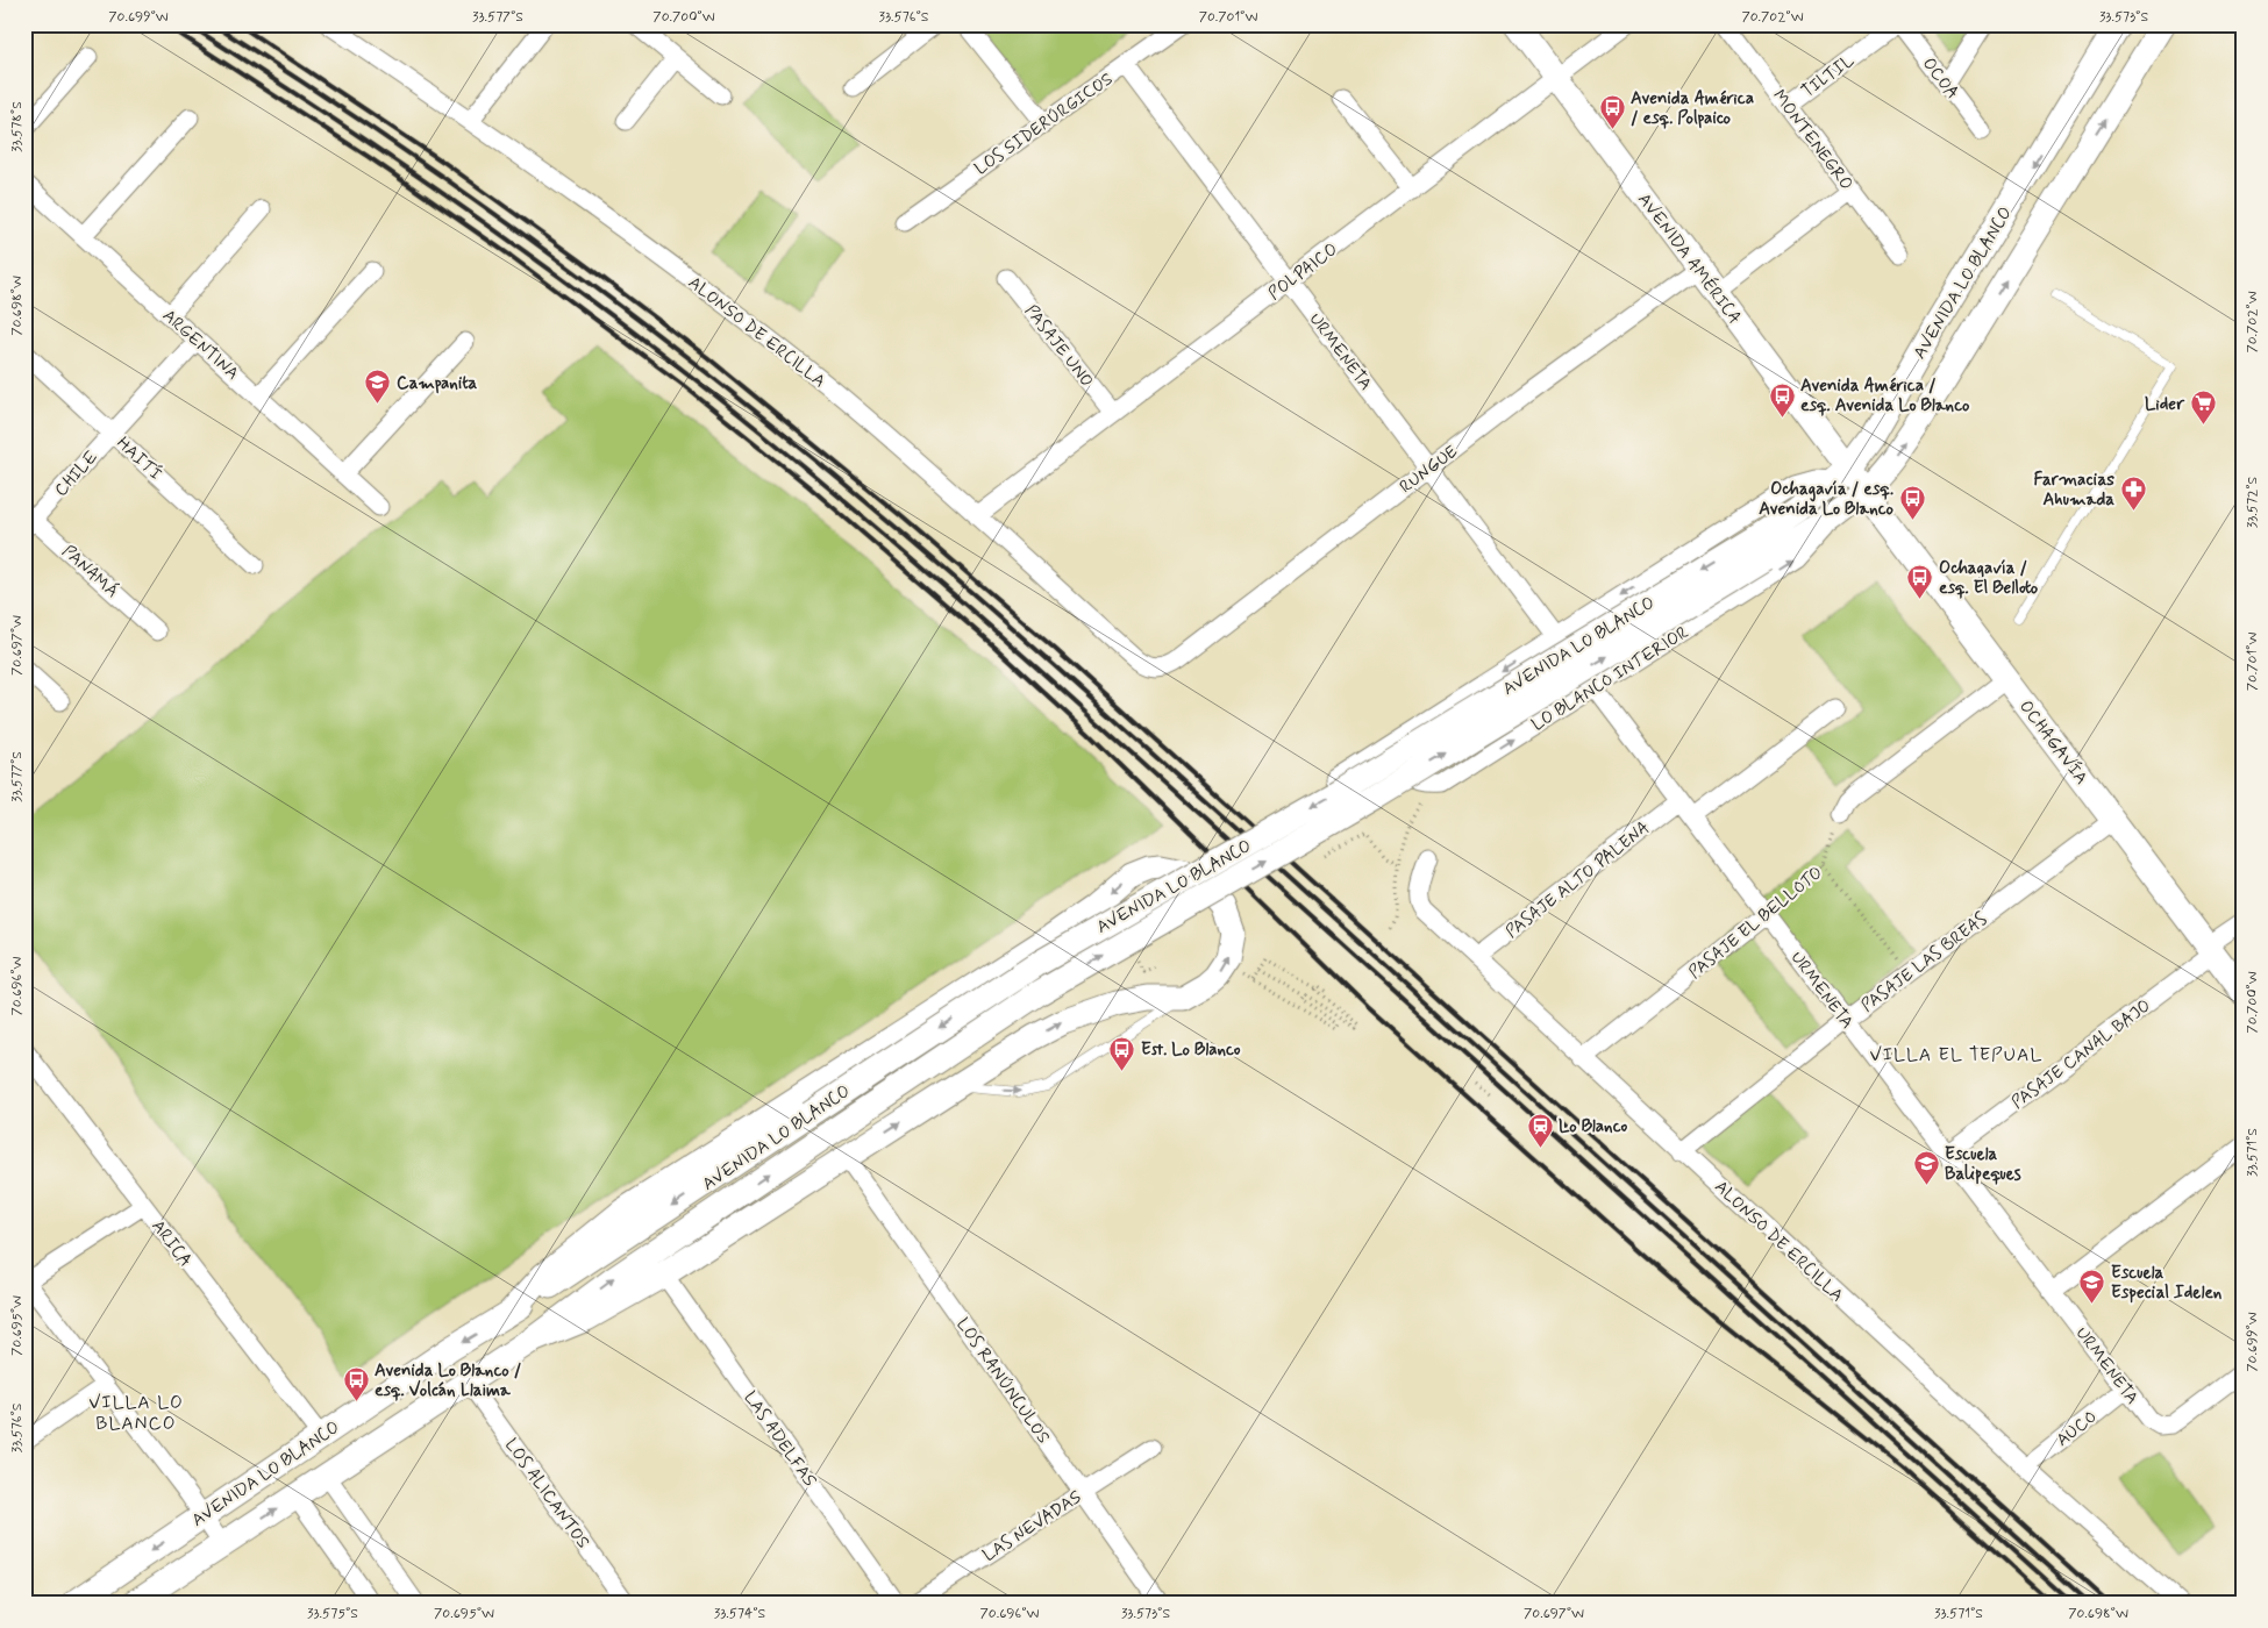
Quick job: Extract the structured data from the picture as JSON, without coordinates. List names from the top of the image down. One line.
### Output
{"streets":{"main road":["AVENIDA AMÉRICA","AVENIDA LO BLANCO","OCHAGAVÍA"],"street":["TILTIL","OCOA","LOS SIDERÚRGICOS","MONTENEGRO","POLPAICO","ALONSO DE ERCILLA","ARGENTINA","PASAJE UNO","URMENETA","HAITÍ","RUNGUE","CHILE","PANAMÁ","LO BLANCO INTERIOR","PASAJE ALTO PALENA","PASAJE EL BELLOTO","PASAJE LAS BREAS","PASAJE CANAL BAJO","ARICA","LOS RANÚNCULOS","AUCO","LAS ADELFAS","LOS ALICANTOS","LAS NEVADAS"]},"crossings":[["TILTIL","OCOA"],["TILTIL","MONTENEGRO"],["LOS SIDERÚRGICOS","URMENETA"],["AVENIDA AMÉRICA","POLPAICO"],["AVENIDA AMÉRICA","AVENIDA LO BLANCO"],["AVENIDA AMÉRICA","RUNGUE"],["AVENIDA AMÉRICA","OCHAGAVÍA"],["POLPAICO","ALONSO DE ERCILLA"],["POLPAICO","PASAJE UNO"],["POLPAICO","URMENETA"],["AVENIDA LO BLANCO","LO BLANCO INTERIOR"],["AVENIDA LO BLANCO","OCHAGAVÍA"],["AVENIDA LO BLANCO","ARICA"],["AVENIDA LO BLANCO","LOS ALICANTOS"],["ALONSO DE ERCILLA","RUNGUE"],["ALONSO DE ERCILLA","PASAJE ALTO PALENA"],["ALONSO DE ERCILLA","PASAJE EL BELLOTO"],["ALONSO DE ERCILLA","PASAJE LAS BREAS"],["ALONSO DE ERCILLA","AUCO"],["ARGENTINA","CHILE"],["URMENETA","RUNGUE"],["URMENETA","LO BLANCO INTERIOR"],["URMENETA","PASAJE ALTO PALENA"],["URMENETA","PASAJE EL BELLOTO"],["URMENETA","PASAJE LAS BREAS"],["URMENETA","PASAJE CANAL BAJO"],["URMENETA","AUCO"],["HAITÍ","CHILE"],["CHILE","PANAMÁ"],["OCHAGAVÍA","PASAJE LAS BREAS"],["OCHAGAVÍA","PASAJE CANAL BAJO"],["LOS RANÚNCULOS","LAS NEVADAS"]],"districts":["VILLA EL TEPUAL","VILLA LO BLANCO"],"places":{"bus stop":["Avenida América / esq. Polpaico","Avenida América / esq. Avenida Lo Blanco","Ochagavía / esq. Avenida Lo Blanco","Ochagavía / esq. El Belloto","Est. Lo Blanco","Avenida Lo Blanco / esq. Volcán Llaima"],"school or university":["Campanita","Escuela Balipeques","Escuela Especial Idelen"],"supermarket":["Lider"],"pharmacy":["Farmacias Ahumada"],"station":["Lo Blanco"]},"coordinates":["70.699°W","33.577°S","70.700°W","33.576°S","70.701°W","70.702°W","33.573°S","33.578°S","70.698°W","33.572°S","70.697°W","70.696°W","33.571°S","70.695°W","33.575°S","33.574°S"]}
